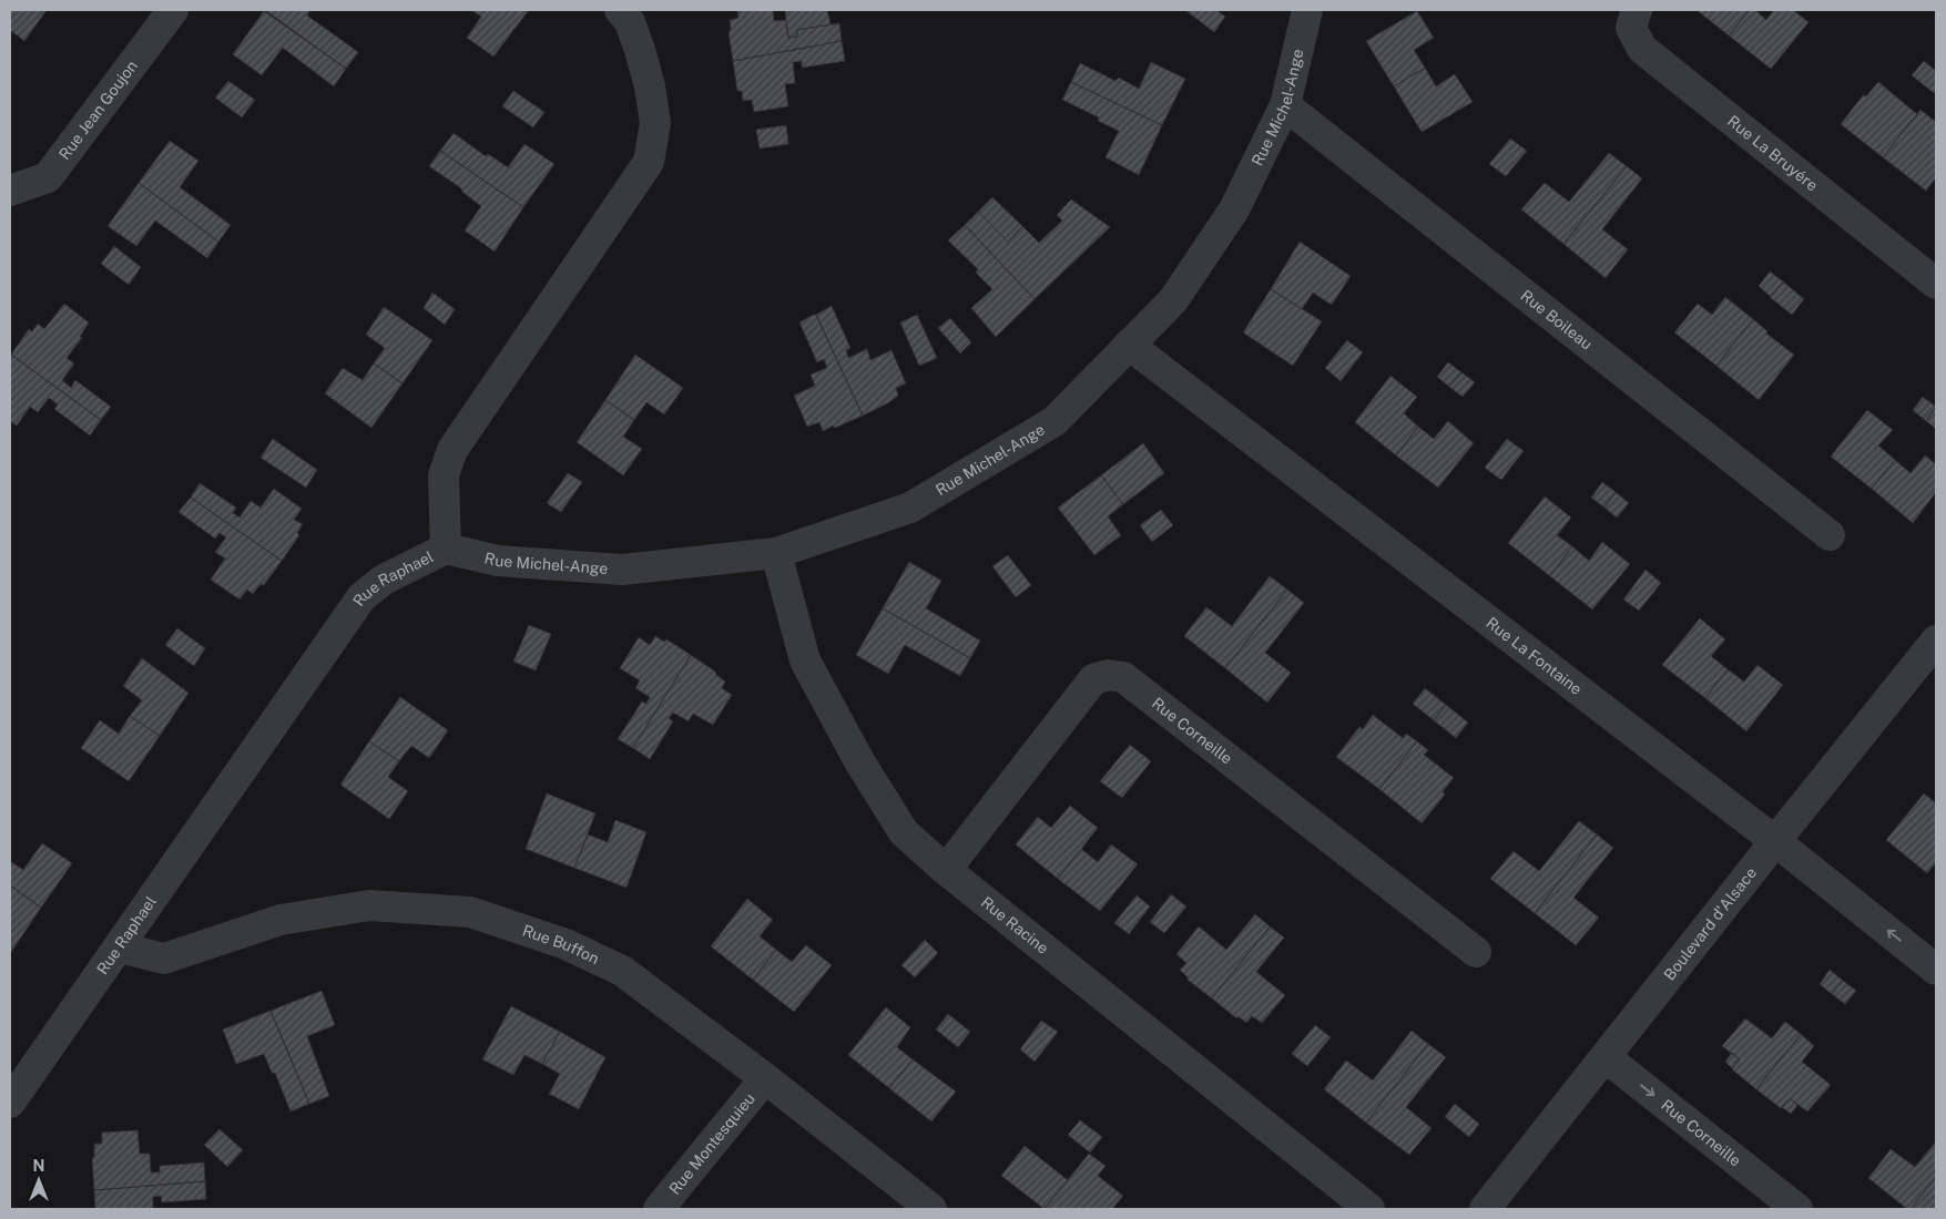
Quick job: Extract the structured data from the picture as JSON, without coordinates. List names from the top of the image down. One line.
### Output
{"streets":{"street":["Rue Michel-Ange","Rue Jean Goujon","Rue La Bruyére","Rue Boileau","Rue Raphael","Rue La Fontaine","Rue Corneille","Boulevard d'Alsace","Rue Racine","Rue Buffon","Rue Montesquieu"]},"crossings":[["Rue Michel-Ange","Rue Boileau"],["Rue Michel-Ange","Rue Raphael"],["Rue Michel-Ange","Rue La Fontaine"],["Rue Michel-Ange","Rue Racine"],["Rue Raphael","Rue Buffon"],["Rue La Fontaine","Boulevard d'Alsace"],["Rue Corneille","Boulevard d'Alsace"],["Rue Corneille","Rue Racine"],["Rue Buffon","Rue Montesquieu"]],"north":"top"}
